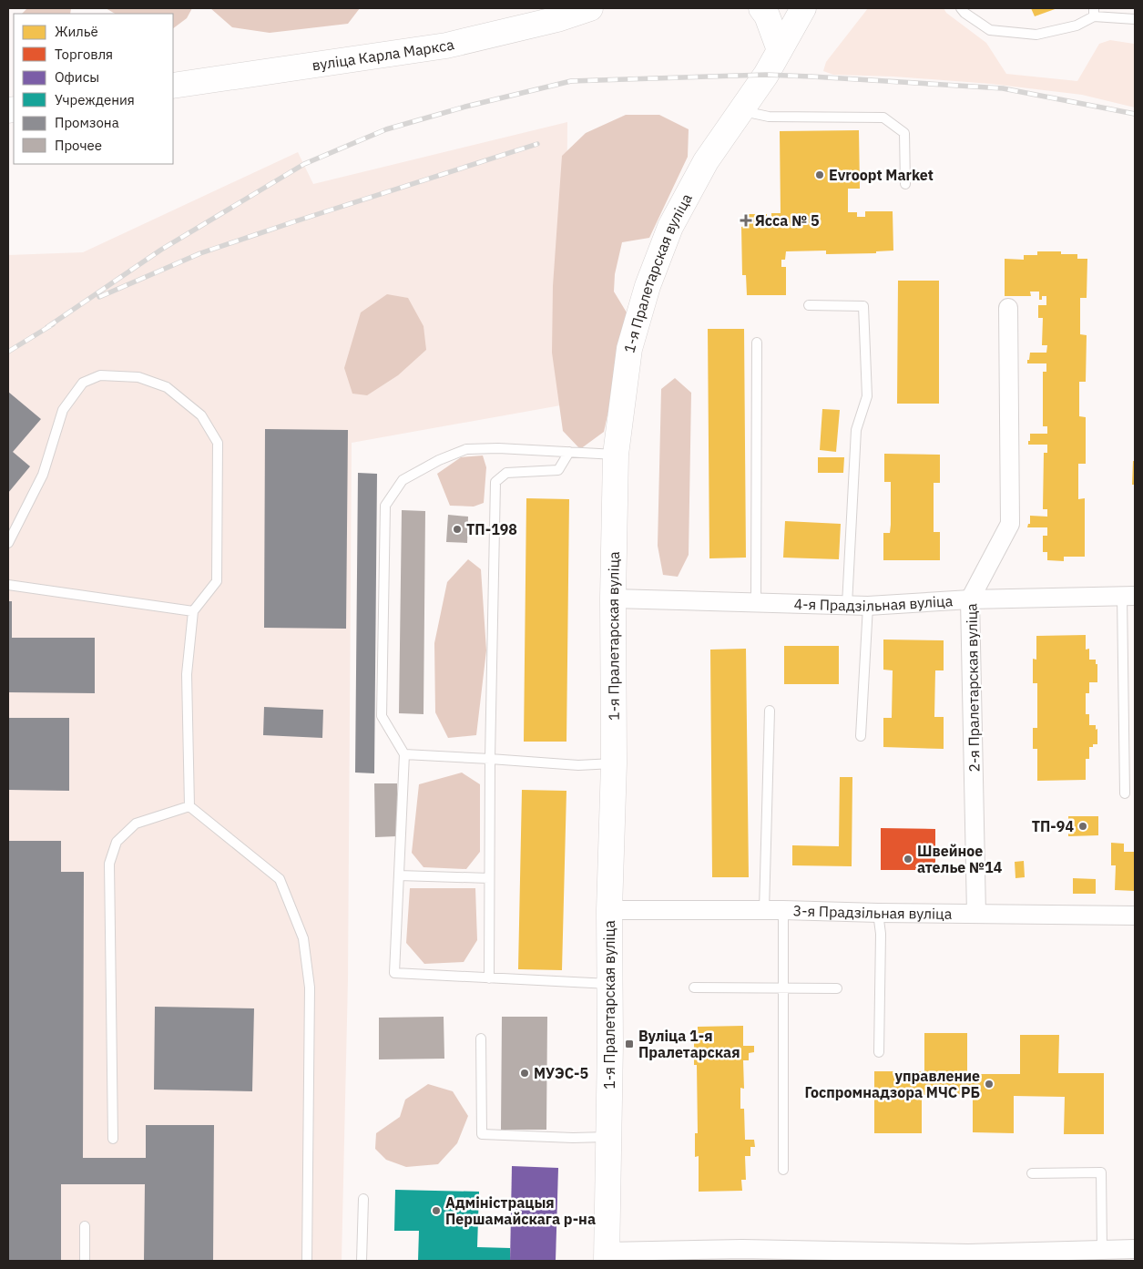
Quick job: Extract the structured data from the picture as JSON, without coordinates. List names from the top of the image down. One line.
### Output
{"streets":{"main road":["вуліца Карла Маркса","1-я Пралетарская вуліца"],"street":["4-я Прадзільная вуліца","2-я Пралетарская вуліца","3-я Прадзільная вуліца"]},"crossings":[["1-я Пралетарская вуліца","4-я Прадзільная вуліца"],["1-я Пралетарская вуліца","3-я Прадзільная вуліца"],["4-я Прадзільная вуліца","2-я Пралетарская вуліца"],["2-я Пралетарская вуліца","3-я Прадзільная вуліца"]],"places":{"other":["Evroopt Market","ТП-198","ТП-94","Швейное ателье №14","МУЭС-5","управление Госпромнадзора МЧС РБ","Адміністрацыя Першамайскага р-на"],"health":["Ясса № 5"],"transit":["Вуліца 1-я Пралетарская"]},"legend":["Жильё","Торговля","Офисы","Учреждения","Промзона","Прочее"]}
